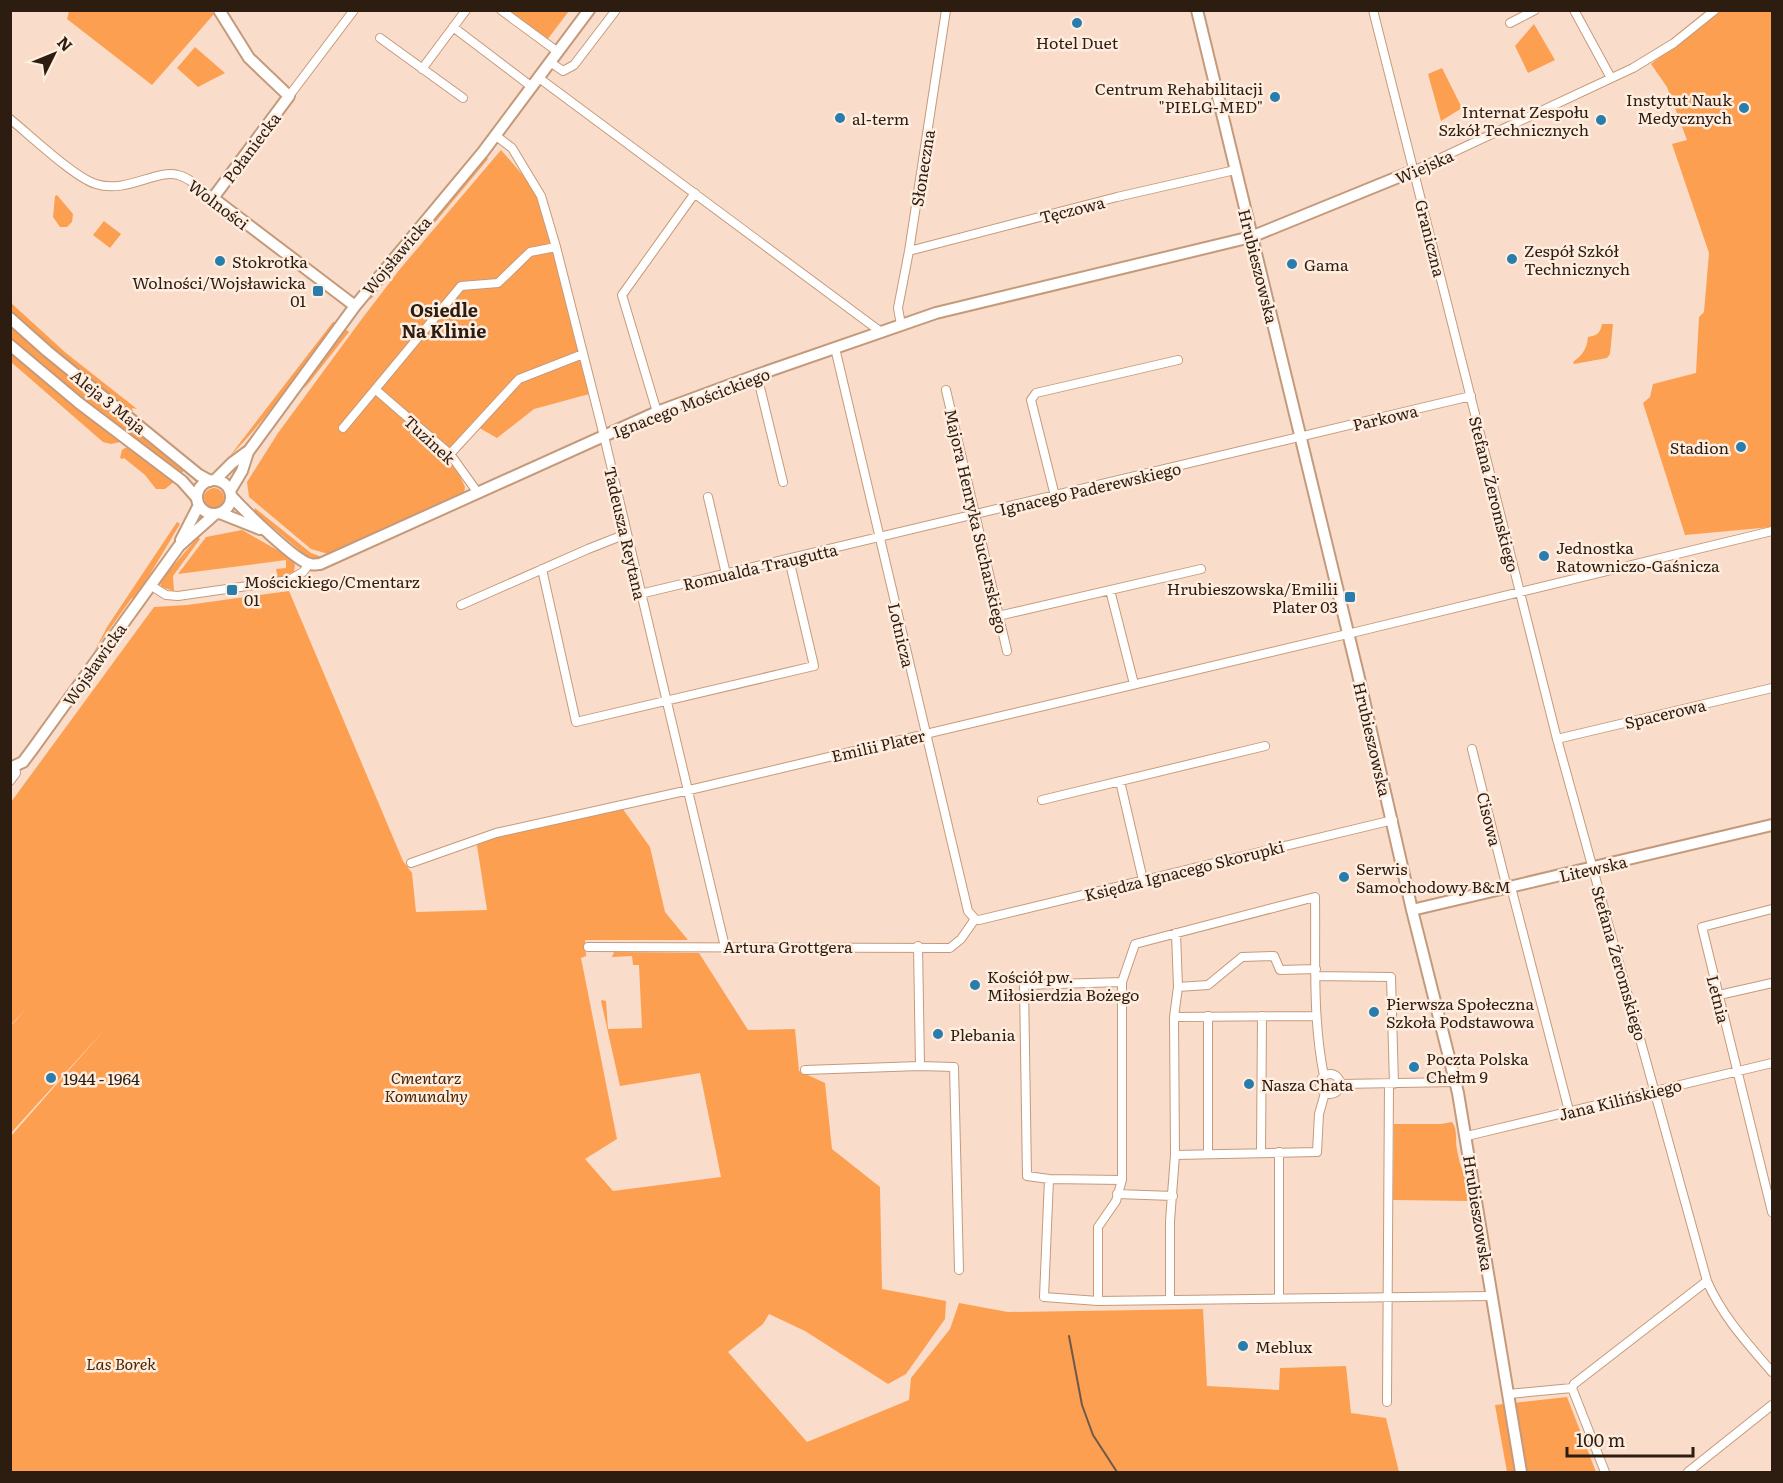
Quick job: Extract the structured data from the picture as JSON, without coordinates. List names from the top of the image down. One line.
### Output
{"streets":{"street":["Połaniecka","Wiejska","Słoneczna","Wolności","Tęczowa","Graniczna","Wojsławicka","Hrubieszowska","Aleja 3 Maja","Ignacego Mościckiego","Parkowa","Tuzinek","Ignacego Paderewskiego","Stefana Żeromskiego","Majora Henryka Sucharskiego","Tadeusza Reytana","Romualda Traugutta","Lotnicza","Spacerowa","Emilii Plater","Cisowa","Litewska","Księdza Ignacego Skorupki","Artura Grottgera","Letnia","Jana Kilińskiego"]},"crossings":[["Połaniecka","Wolności"],["Wiejska","Graniczna"],["Wiejska","Hrubieszowska"],["Wiejska","Ignacego Mościckiego"],["Słoneczna","Tęczowa"],["Słoneczna","Ignacego Mościckiego"],["Wolności","Wojsławicka"],["Tęczowa","Hrubieszowska"],["Graniczna","Parkowa"],["Graniczna","Stefana Żeromskiego"],["Wojsławicka","Aleja 3 Maja"],["Wojsławicka","Ignacego Mościckiego"],["Wojsławicka","Tadeusza Reytana"],["Hrubieszowska","Ignacego Mościckiego"],["Hrubieszowska","Parkowa"],["Hrubieszowska","Ignacego Paderewskiego"],["Hrubieszowska","Emilii Plater"],["Hrubieszowska","Litewska"],["Hrubieszowska","Księdza Ignacego Skorupki"],["Hrubieszowska","Jana Kilińskiego"],["Ignacego Mościckiego","Tuzinek"],["Ignacego Mościckiego","Tadeusza Reytana"],["Ignacego Mościckiego","Lotnicza"],["Parkowa","Ignacego Paderewskiego"],["Parkowa","Stefana Żeromskiego"],["Ignacego Paderewskiego","Majora Henryka Sucharskiego"],["Ignacego Paderewskiego","Romualda Traugutta"],["Ignacego Paderewskiego","Lotnicza"],["Stefana Żeromskiego","Spacerowa"],["Stefana Żeromskiego","Emilii Plater"],["Stefana Żeromskiego","Litewska"],["Stefana Żeromskiego","Jana Kilińskiego"],["Tadeusza Reytana","Romualda Traugutta"],["Tadeusza Reytana","Emilii Plater"],["Tadeusza Reytana","Artura Grottgera"],["Romualda Traugutta","Lotnicza"],["Lotnicza","Emilii Plater"],["Lotnicza","Księdza Ignacego Skorupki"],["Lotnicza","Artura Grottgera"],["Cisowa","Litewska"],["Cisowa","Jana Kilińskiego"],["Księdza Ignacego Skorupki","Artura Grottgera"],["Letnia","Jana Kilińskiego"]],"districts":["Osiedle Na Klinie"],"parks":["Cmentarz Komunalny","Las Borek"],"places":{"other":["Hotel Duet","Centrum Rehabilitacji \"PIELG-MED\"","Instytut Nauk Medycznych","al-term","Internat Zespołu Szkół Technicznych","Zespół Szkół Technicznych","Stokrotka","Gama","Stadion","Jednostka Ratowniczo-Gaśnicza","Serwis Samochodowy B&M","Kościół pw. Miłosierdzia Bożego","Pierwsza Społeczna Szkoła Podstawowa","Plebania","Poczta Polska Chełm 9","1944 - 1964","Nasza Chata","Meblux"],"transit":["Wolności/Wojsławicka 01","Mościckiego/Cmentarz 01","Hrubieszowska/Emilii Plater 03"]},"scale_bar":"100 m","north":"top right"}
